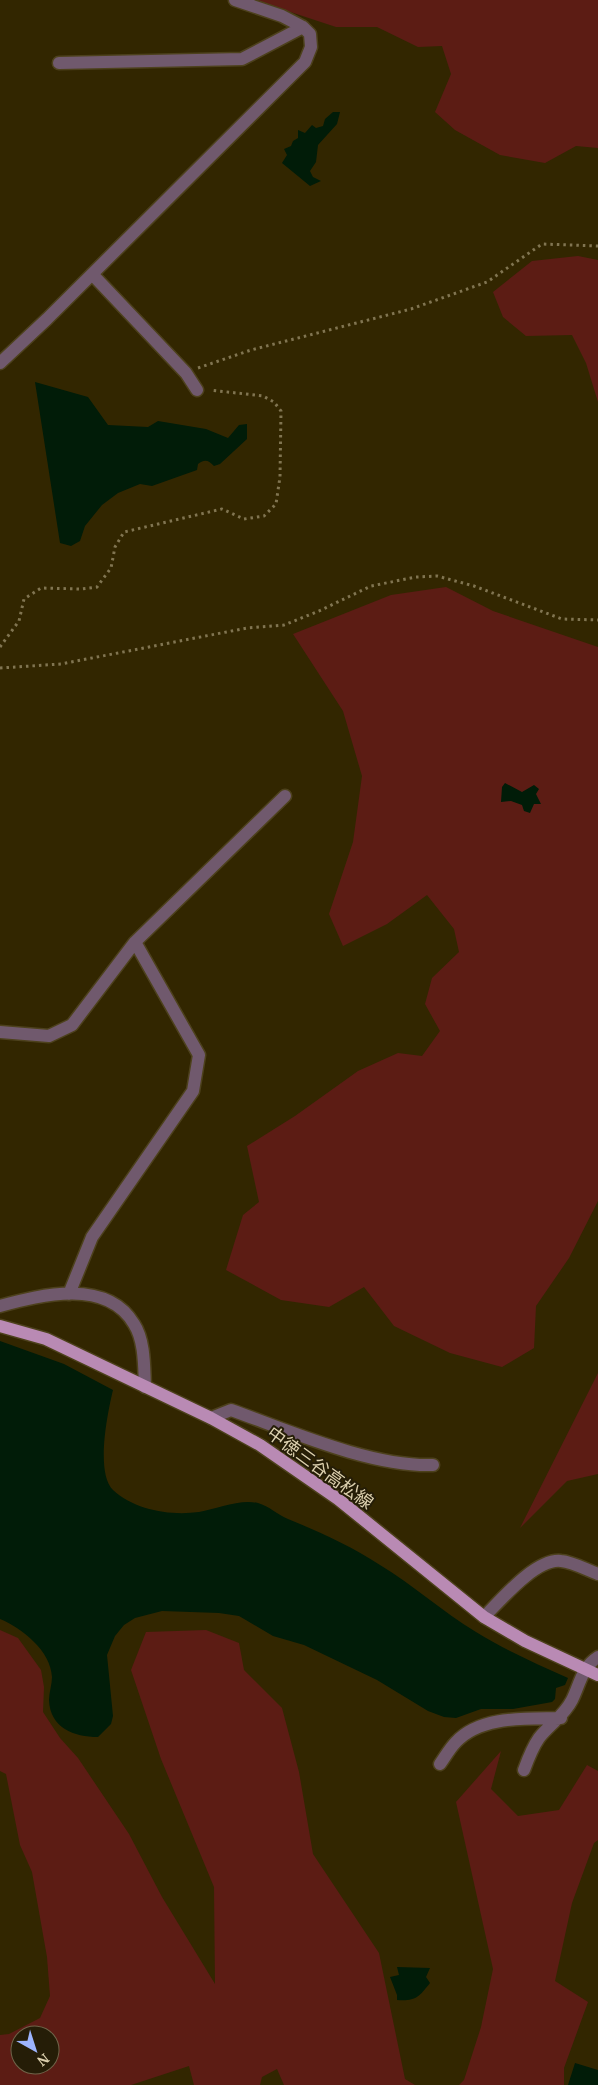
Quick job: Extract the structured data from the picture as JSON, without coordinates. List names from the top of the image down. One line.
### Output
{"streets":{"main road":["中徳三谷高松線"]},"north":"bottom right"}
